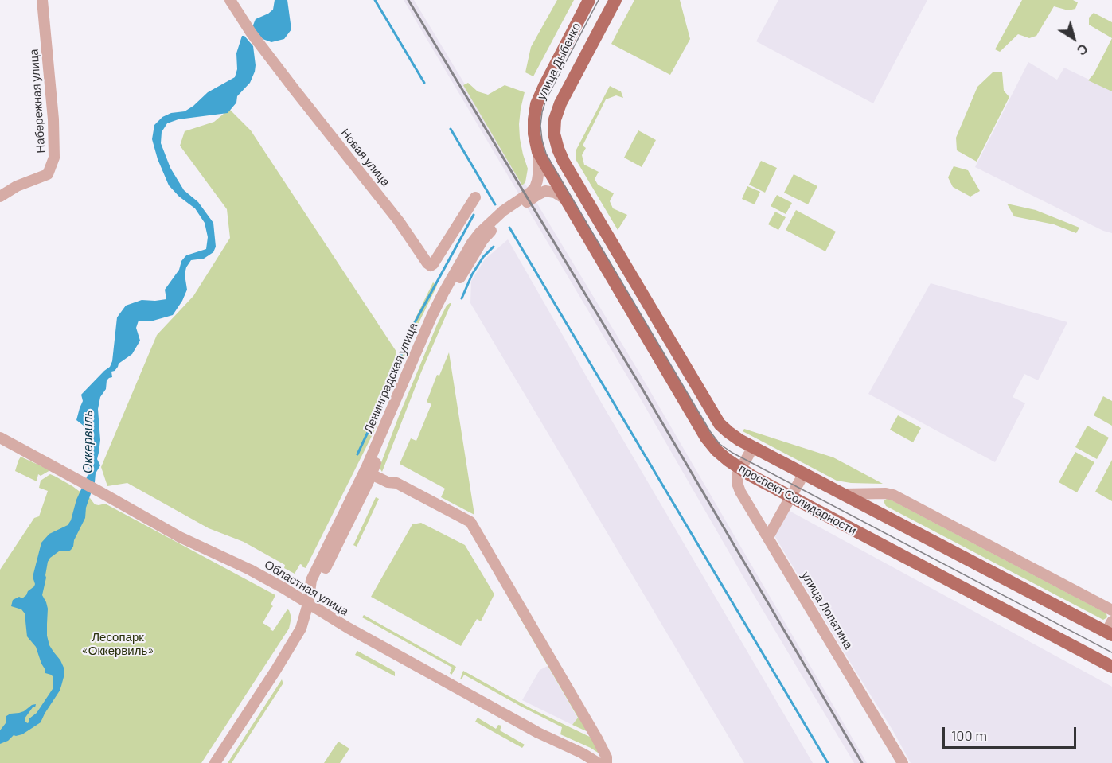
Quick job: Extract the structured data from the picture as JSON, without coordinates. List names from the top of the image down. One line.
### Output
{"streets":{"main road":["улица Дыбенко","проспект Солидарности"],"street":["Набережная улица","Новая улица","Ленинградская улица","Областная улица","улица Лопатина"]},"crossings":[["улица Дыбенко","проспект Солидарности"],["Ленинградская улица","Областная улица"],["проспект Солидарности","улица Лопатина"]],"water":["Оккервиль"],"parks":["Лесопарк «Оккервиль»"],"scale_bar":"100 m","north":"bottom right"}
